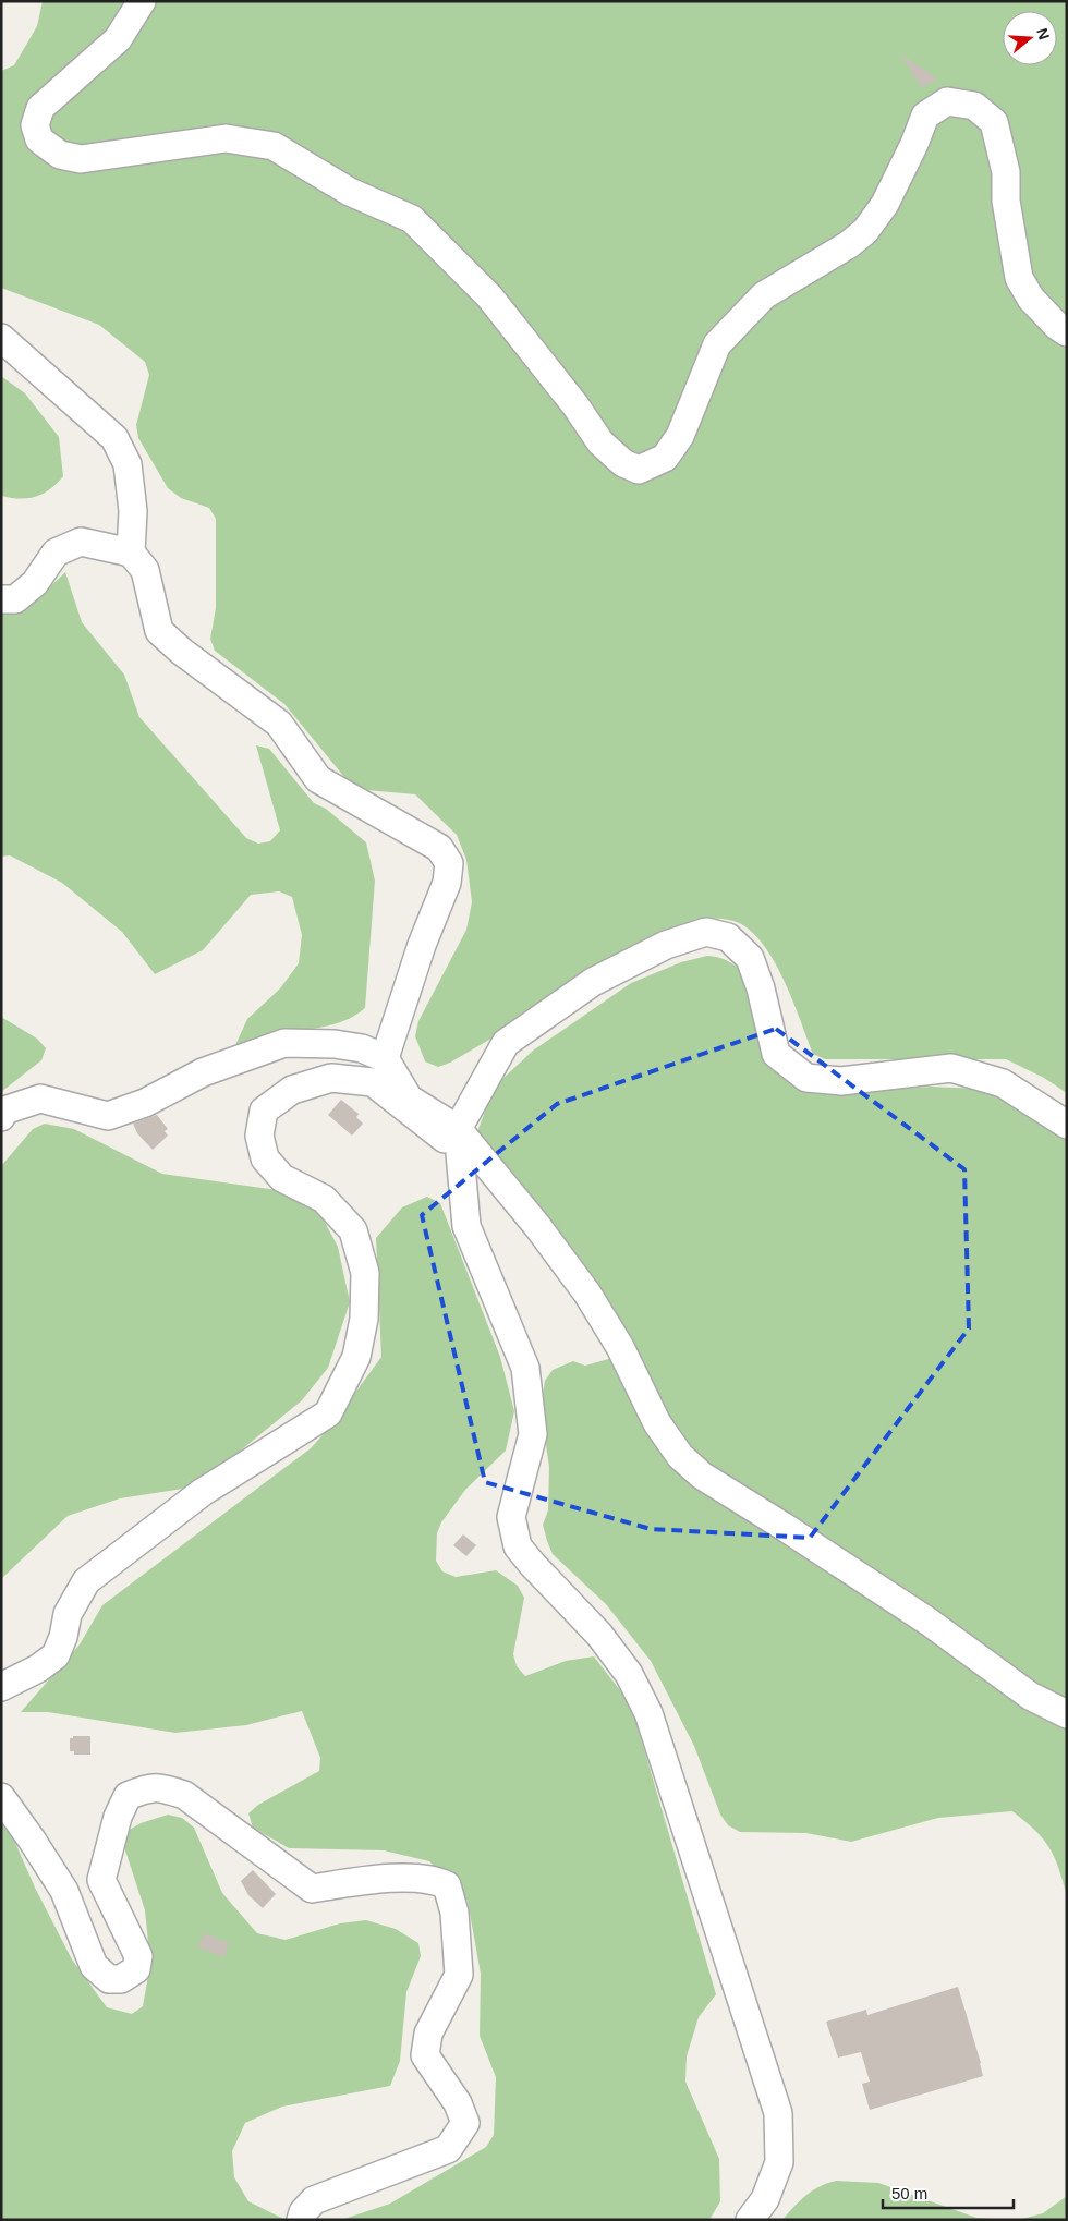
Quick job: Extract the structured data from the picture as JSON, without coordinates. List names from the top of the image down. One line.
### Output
{"scale_bar":"50 m","north":"right"}
